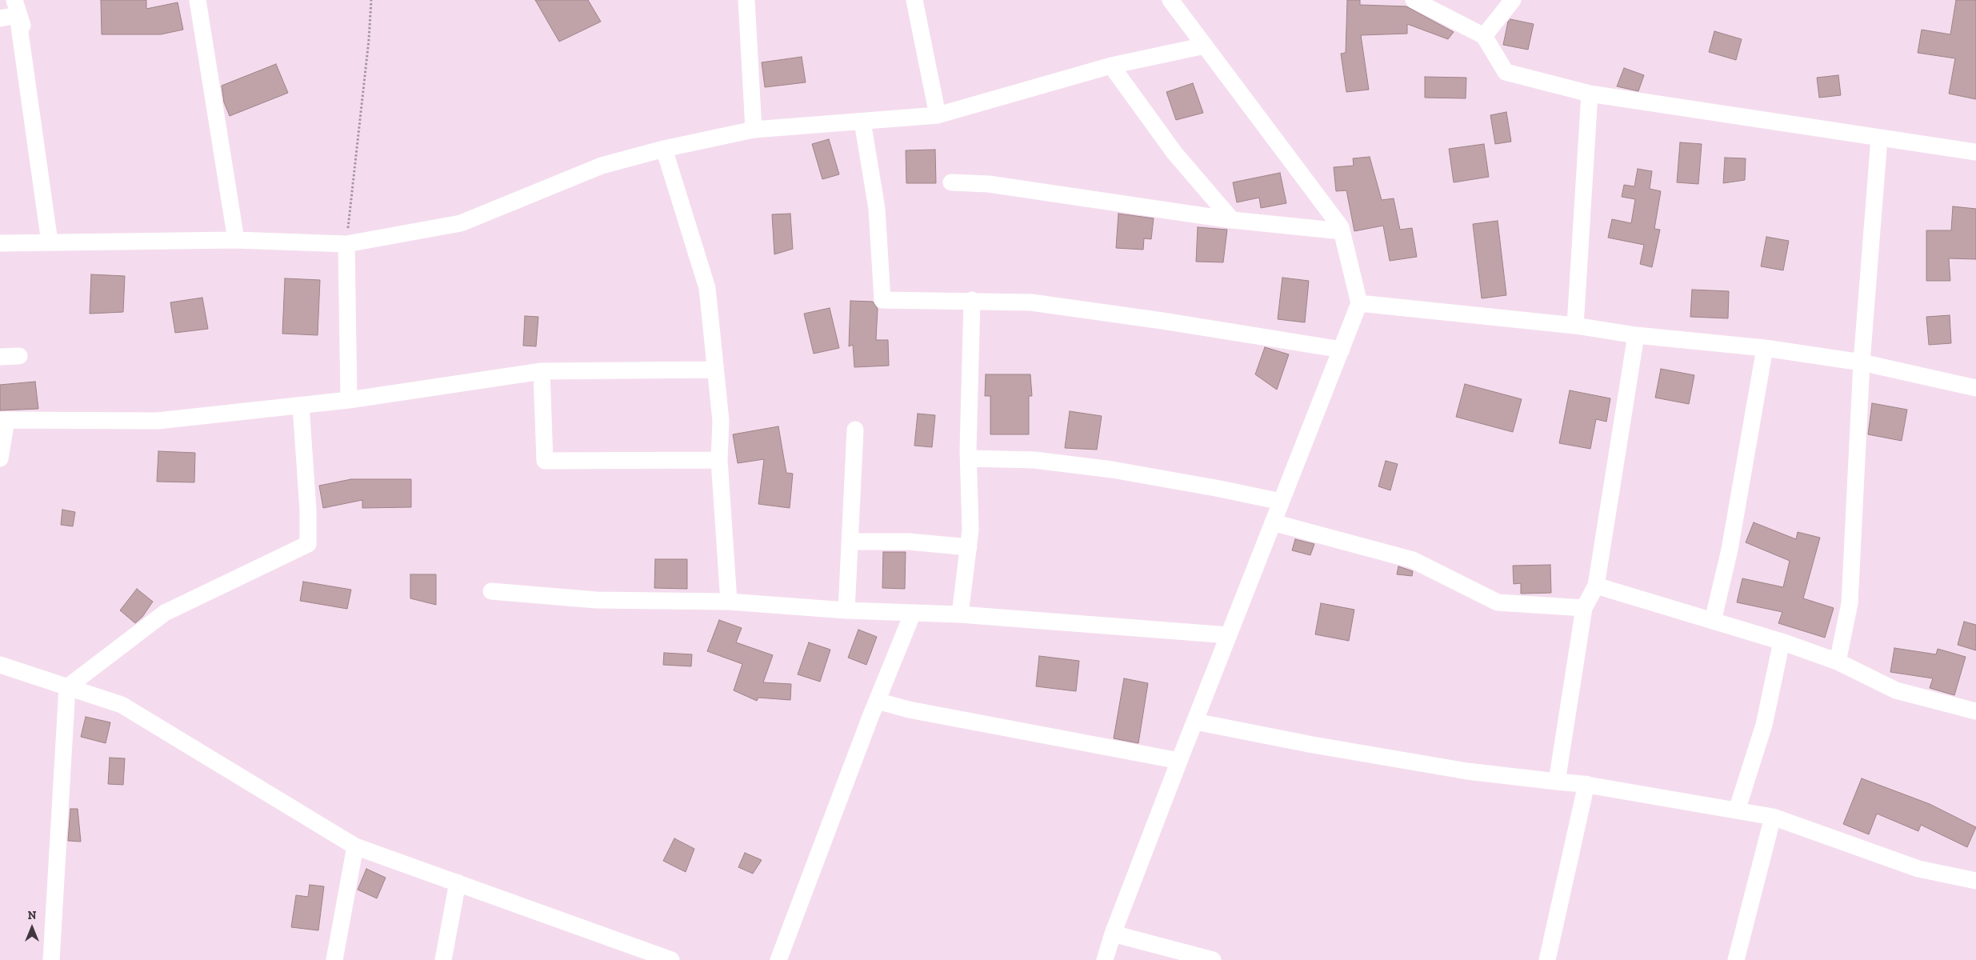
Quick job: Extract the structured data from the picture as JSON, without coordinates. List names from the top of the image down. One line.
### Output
{"north":"top"}
